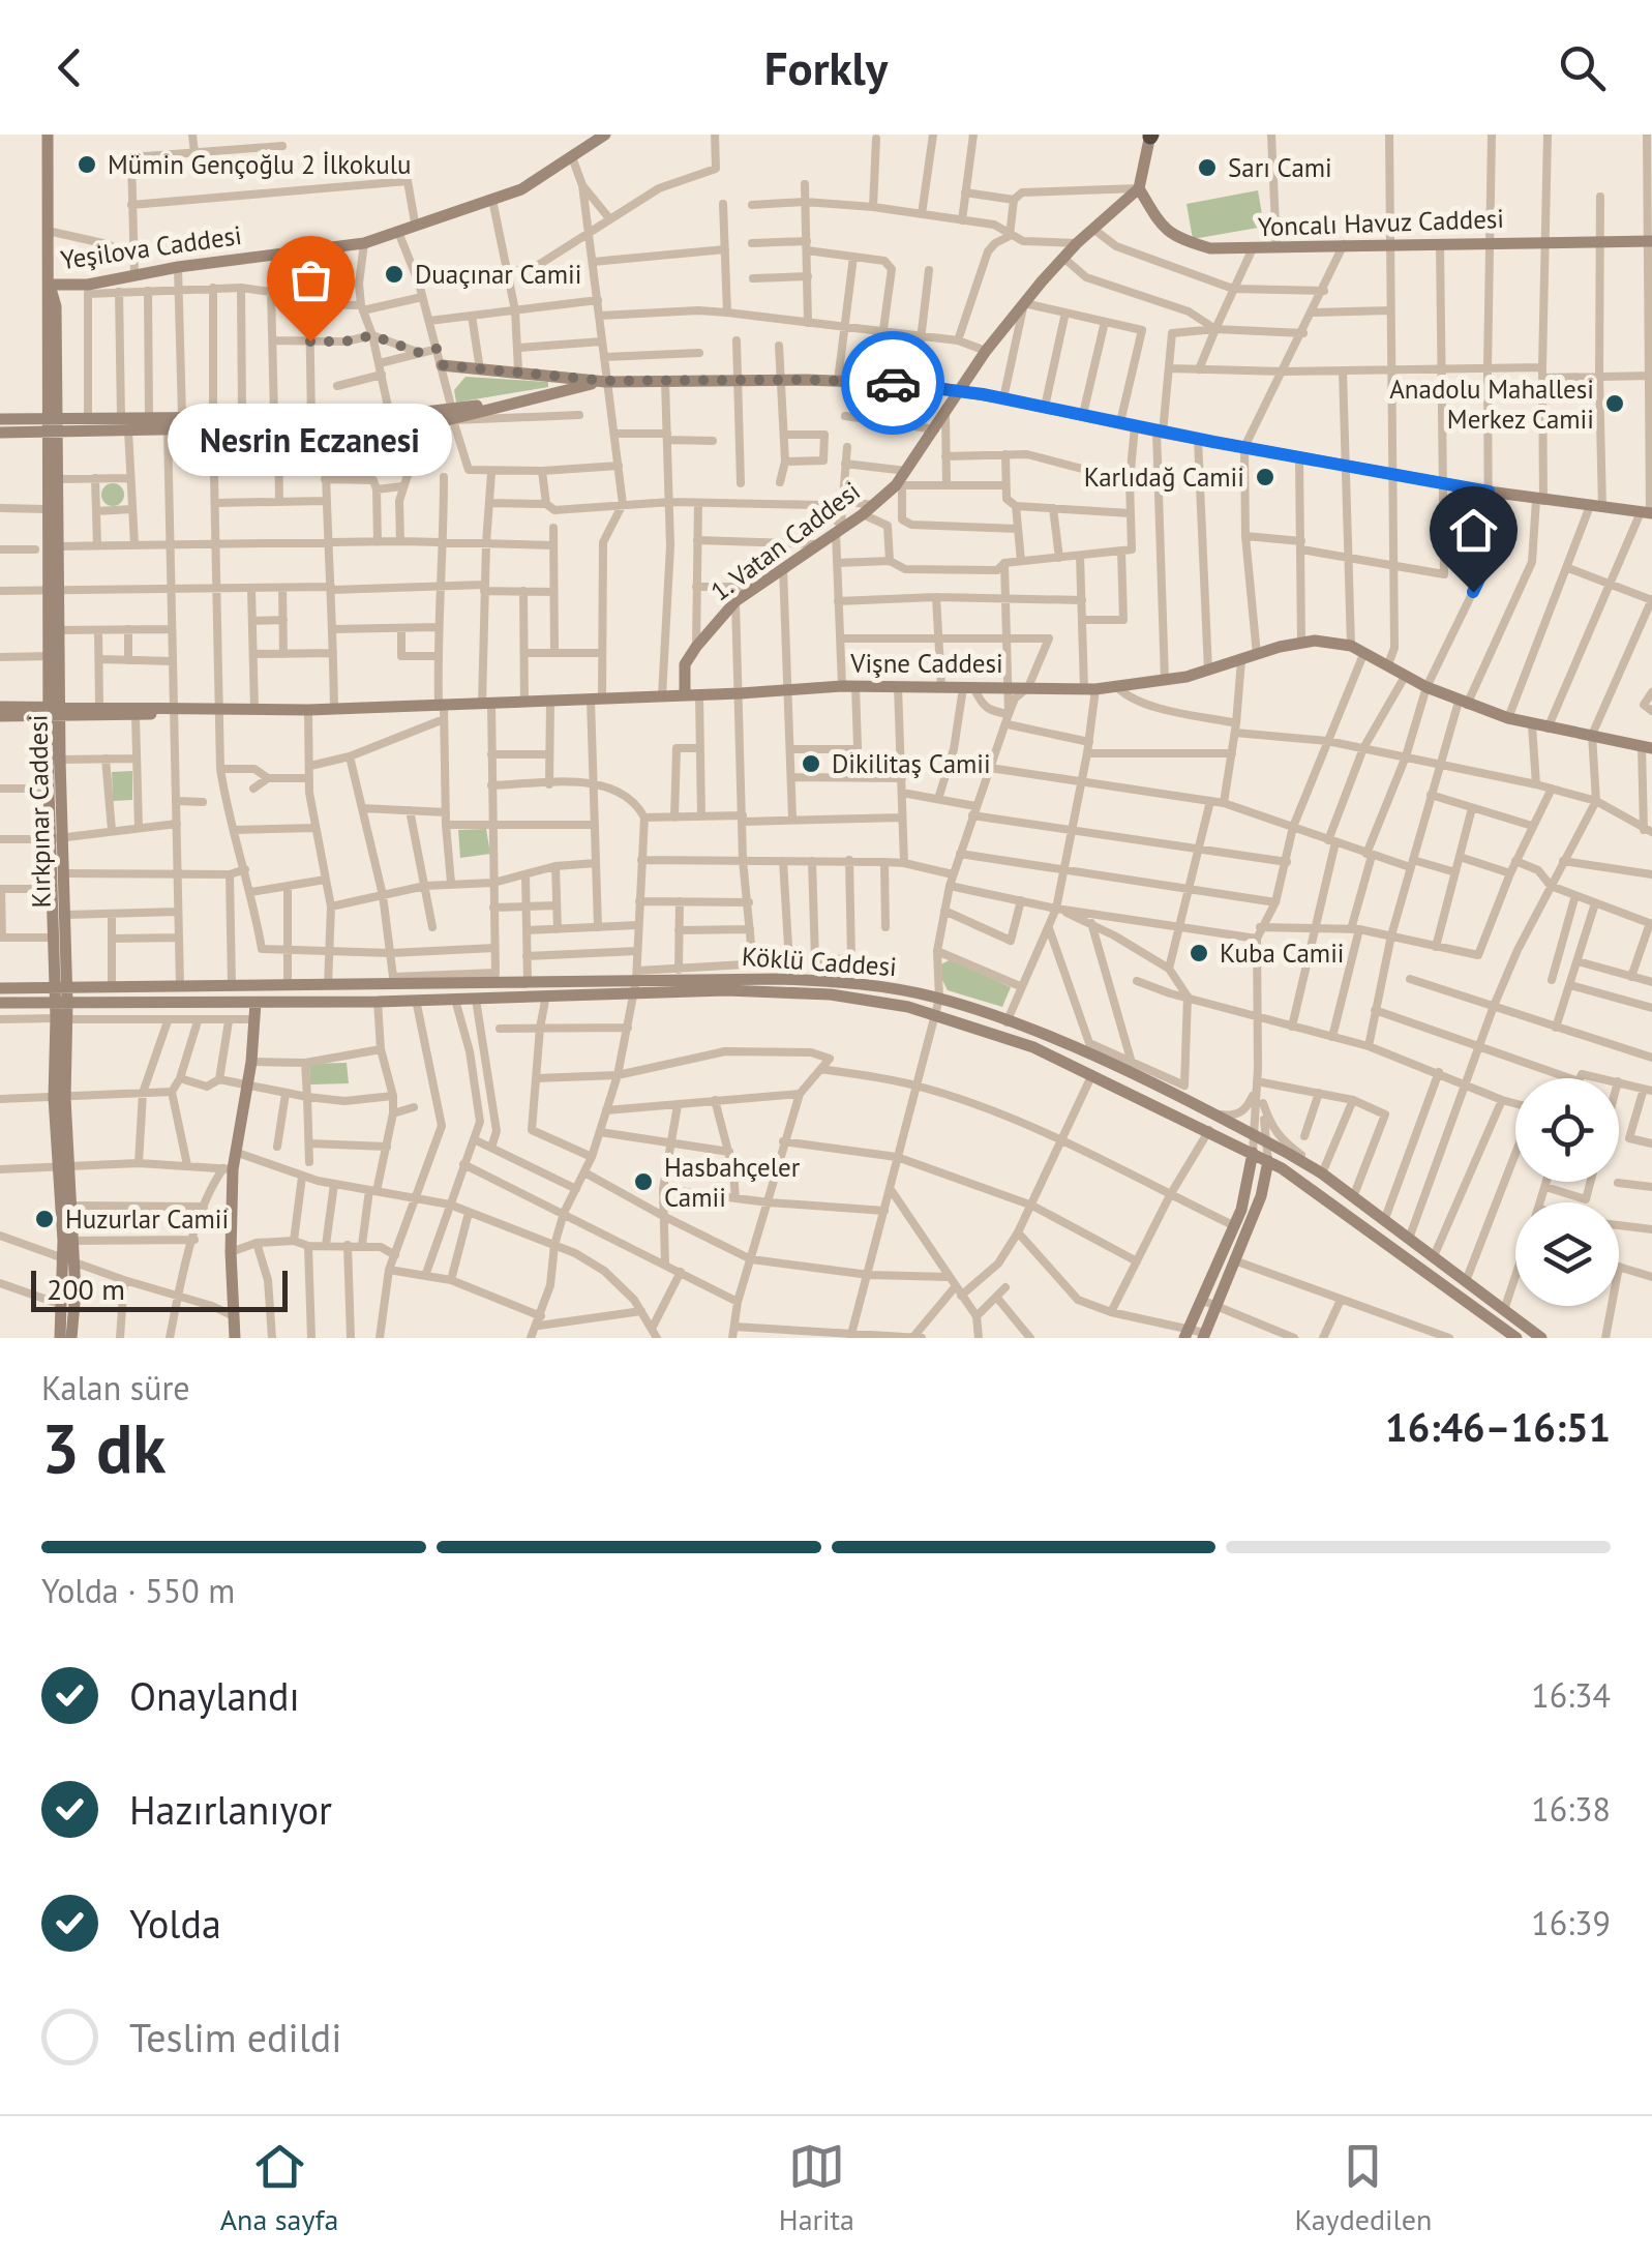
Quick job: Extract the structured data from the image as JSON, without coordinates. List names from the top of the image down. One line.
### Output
{"streets":{"main road":["Yoncalı Havuz Caddesi","Yeşilova Caddesi","1. Vatan Caddesi","Vişne Caddesi","Kırkpınar Caddesi","Köklü Caddesi"]},"crossings":[["Yoncalı Havuz Caddesi","1. Vatan Caddesi"],["Yeşilova Caddesi","Kırkpınar Caddesi"],["1. Vatan Caddesi","Vişne Caddesi"],["Vişne Caddesi","Kırkpınar Caddesi"],["Kırkpınar Caddesi","Köklü Caddesi"]],"places":["Mümin Gençoğlu 2 İlkokulu","Sarı Cami","Duaçınar Camii","Nesrin Eczanesi","Anadolu Mahallesi Merkez Camii","Karlıdağ Camii","Dikilitaş Camii","Kuba Camii","Hasbahçeler Camii","Huzurlar Camii"],"scale_bar":"200 m","page":{"header":"Forkly","bubble":"Nesrin Eczanesi","scale":"200 m","heading":["3 dk","Kalan süre","16:46–16:51"],"bar":"Yolda · 550 m","list":[["Onaylandı","16:34"],["Hazırlanıyor","16:38"],["Yolda","16:39"],"Teslim edildi"],"tabs":["Ana sayfa","Harita","Kaydedilen"]}}
